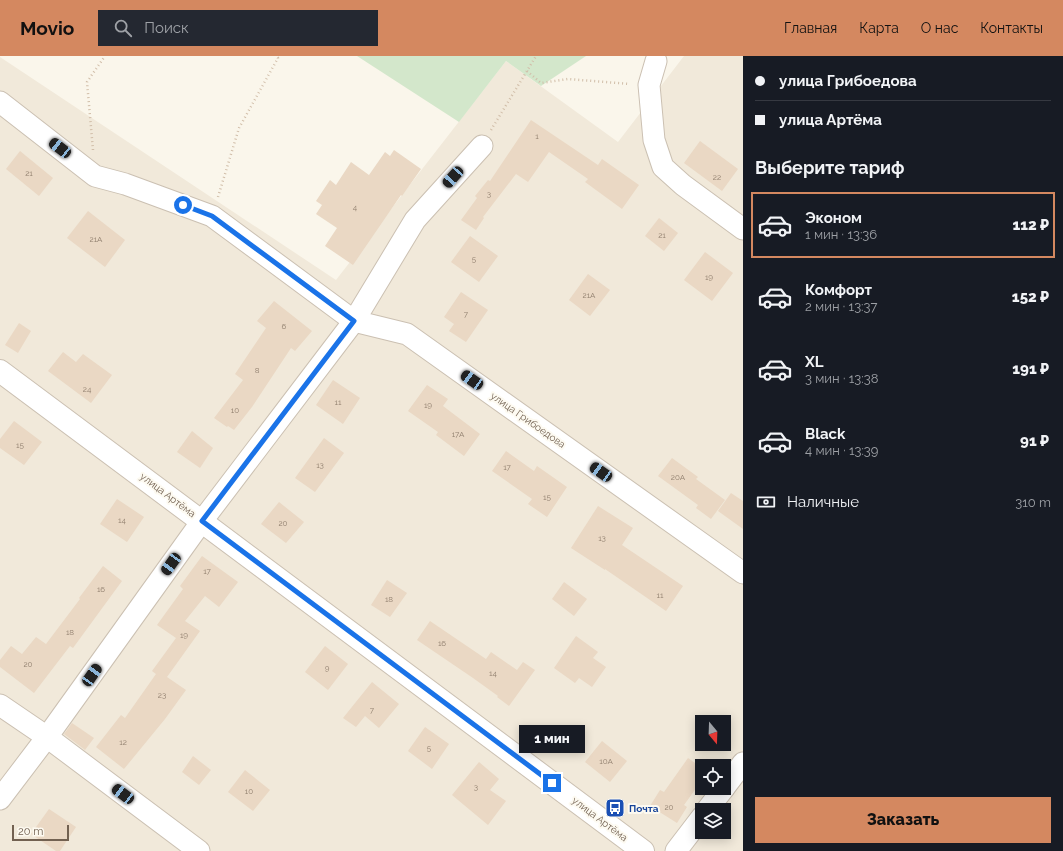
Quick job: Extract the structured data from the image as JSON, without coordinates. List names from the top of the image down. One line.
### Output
{"streets":{"street":["улица Грибоедова","улица Артёма"]},"places":{"bus stop":["Почта"]},"house_numbers":["1","21","22","3","4","21","21А","5","19","21А","7","6","8","24","11","19","10","17А","15","13","17","20А","15","14","20","13","17","16","11","18","18","19","16","20","9","14","23","7","12","5","10А","3","10","20"],"scale_bar":"20 m","north":"bottom","page":{"header":"Movio","search":"Поиск","nav":["Главная","Карта","О нас","Контакты"],"banner":["улица Грибоедова","улица Артёма"],"heading":"Выберите тариф","list":[{"name":"Эконом","note":"1 мин · 13:36","value":"112 ₽"},{"name":"Комфорт","note":"2 мин · 13:37","value":"152 ₽"},{"name":"XL","note":"3 мин · 13:38","value":"191 ₽"},{"name":"Black","note":"4 мин · 13:39","value":"91 ₽"}],"pay":["Наличные","310 m"],"bubble":"1 мин","buttons":"Заказать","scale":"20 m"}}
